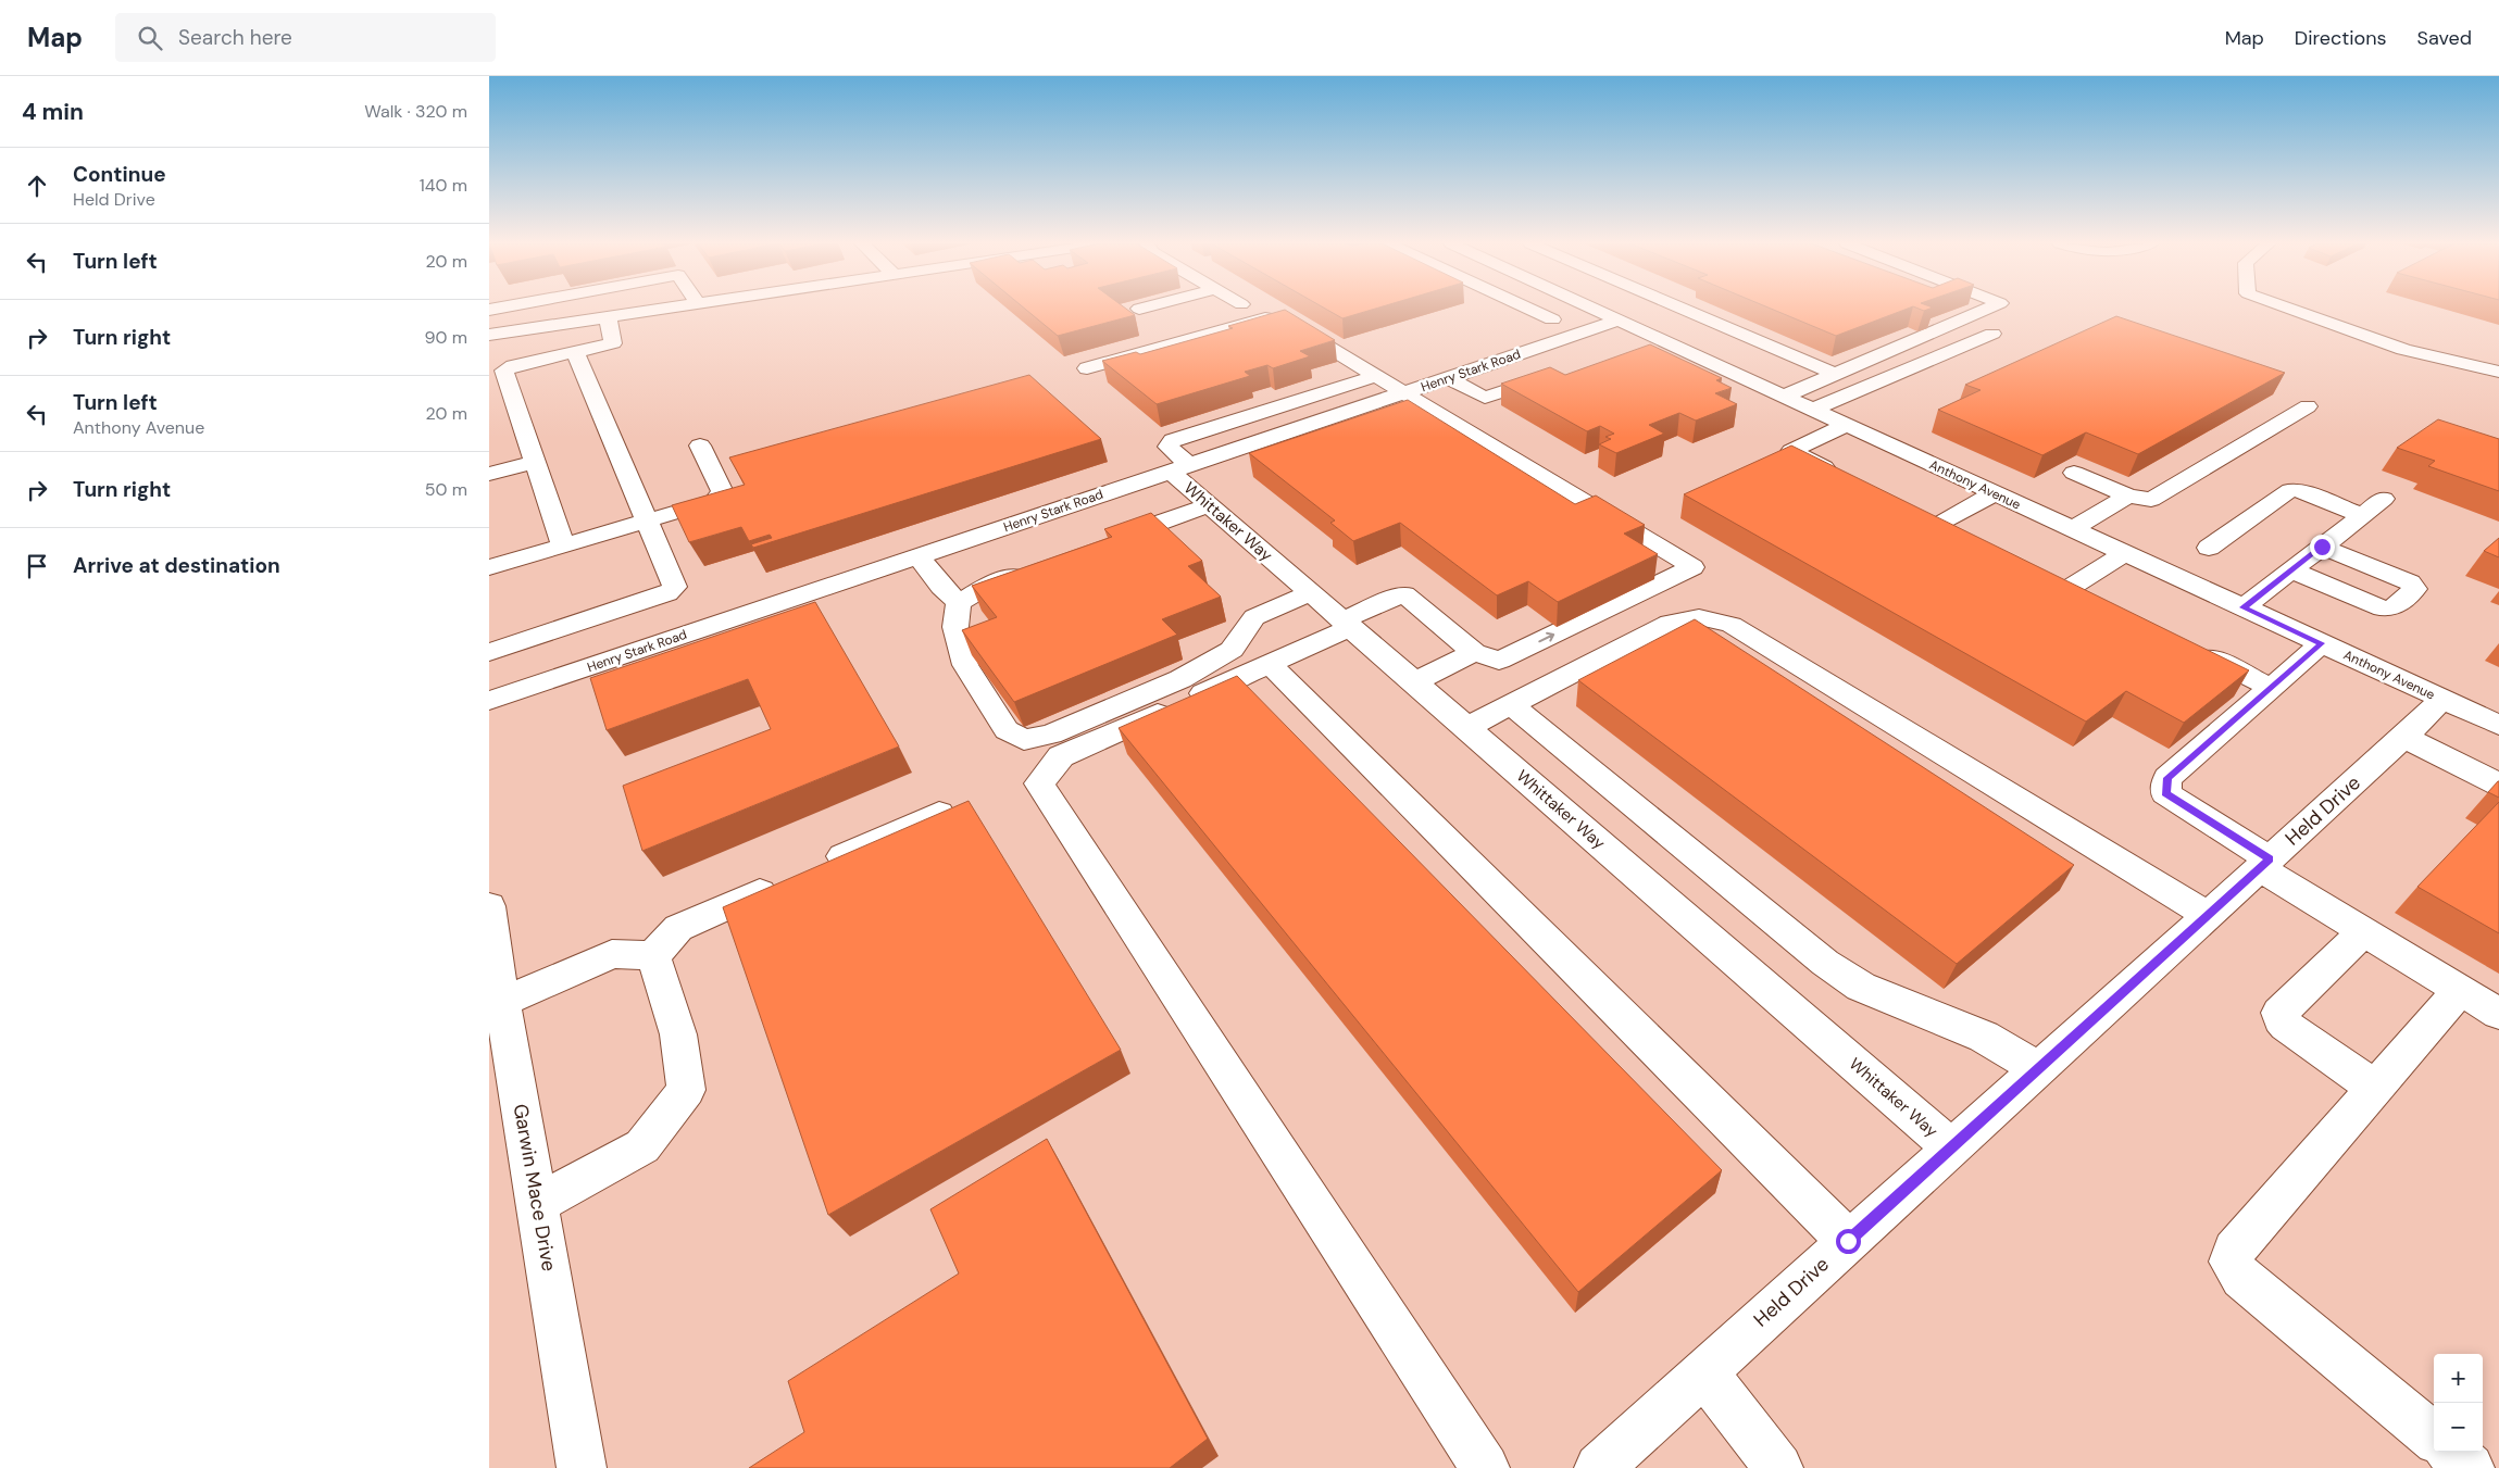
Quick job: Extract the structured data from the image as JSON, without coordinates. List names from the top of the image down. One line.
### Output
{"streets":{"street":["Henry Stark Road","Anthony Avenue","Whittaker Way","Held Drive","Garwin Mace Drive"]},"crossings":[["Henry Stark Road","Anthony Avenue"],["Henry Stark Road","Whittaker Way"],["Anthony Avenue","Held Drive"],["Whittaker Way","Held Drive"]],"page":{"header":"Map","search":"Search here","nav":["Map","Directions","Saved"],"heading":["4 min","Walk · 320 m"],"list":[["Continue","Held Drive","140 m"],["Turn left","20 m"],["Turn right","90 m"],["Turn left","Anthony Avenue","20 m"],["Turn right","50 m"],"Arrive at destination"],"map_buttons":["+","−"]}}
